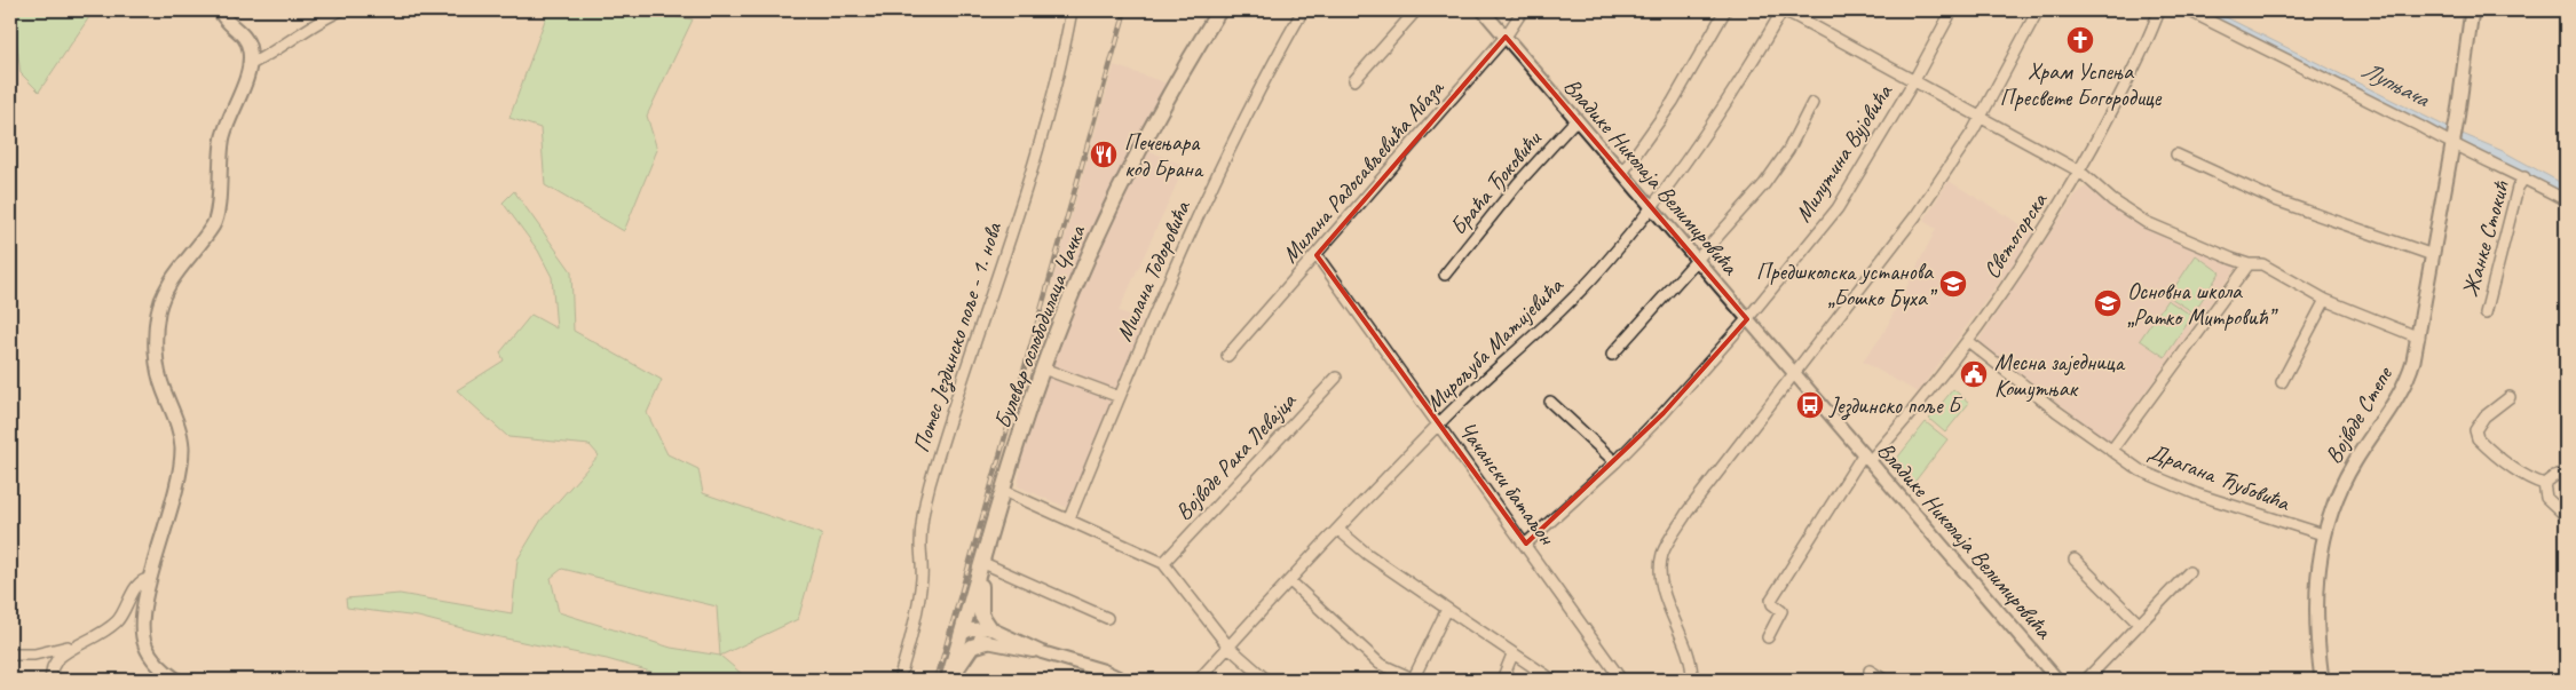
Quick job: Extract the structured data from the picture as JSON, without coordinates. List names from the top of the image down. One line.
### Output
{"streets":{"main road":["Булевар ослободилаца Чачка","Војводе Степе"],"street":["Милутина Вујовића","Милана Радосављевића Абаза","Владике Николаја Велимировића","Браћа Ђоковићи","Светогорска","Жанке Стокић","Милана Тодоровића","Потес Јездинско поље - 1. нова","Мирољуба Матијевића","Војводе Рака Левајца","Драгана Ћубовића","Чачански батаљон"]},"crossings":[["Милутина Вујовића","Владике Николаја Велимировића"],["Милутина Вујовића","Чачански батаљон"],["Милана Радосављевића Абаза","Владике Николаја Велимировића"],["Милана Радосављевића Абаза","Чачански батаљон"],["Владике Николаја Велимировића","Браћа Ђоковићи"],["Владике Николаја Велимировића","Светогорска"],["Владике Николаја Велимировића","Мирољуба Матијевића"],["Светогорска","Драгана Ћубовића"],["Мирољуба Матијевића","Чачански батаљон"],["Војводе Степе","Драгана Ћубовића"]],"water":["Лупњача"],"places":{"church":["Храм Успења Пресвете Богородице"],"restaurant":["Печењара код Брана"],"school or university":["Предшколска установа „Бошко Буха”","Основна школа „Ратко Митровић”"],"public building":["Месна заједница Кошутњак"],"bus stop":["Јездинско поље Б"]}}
